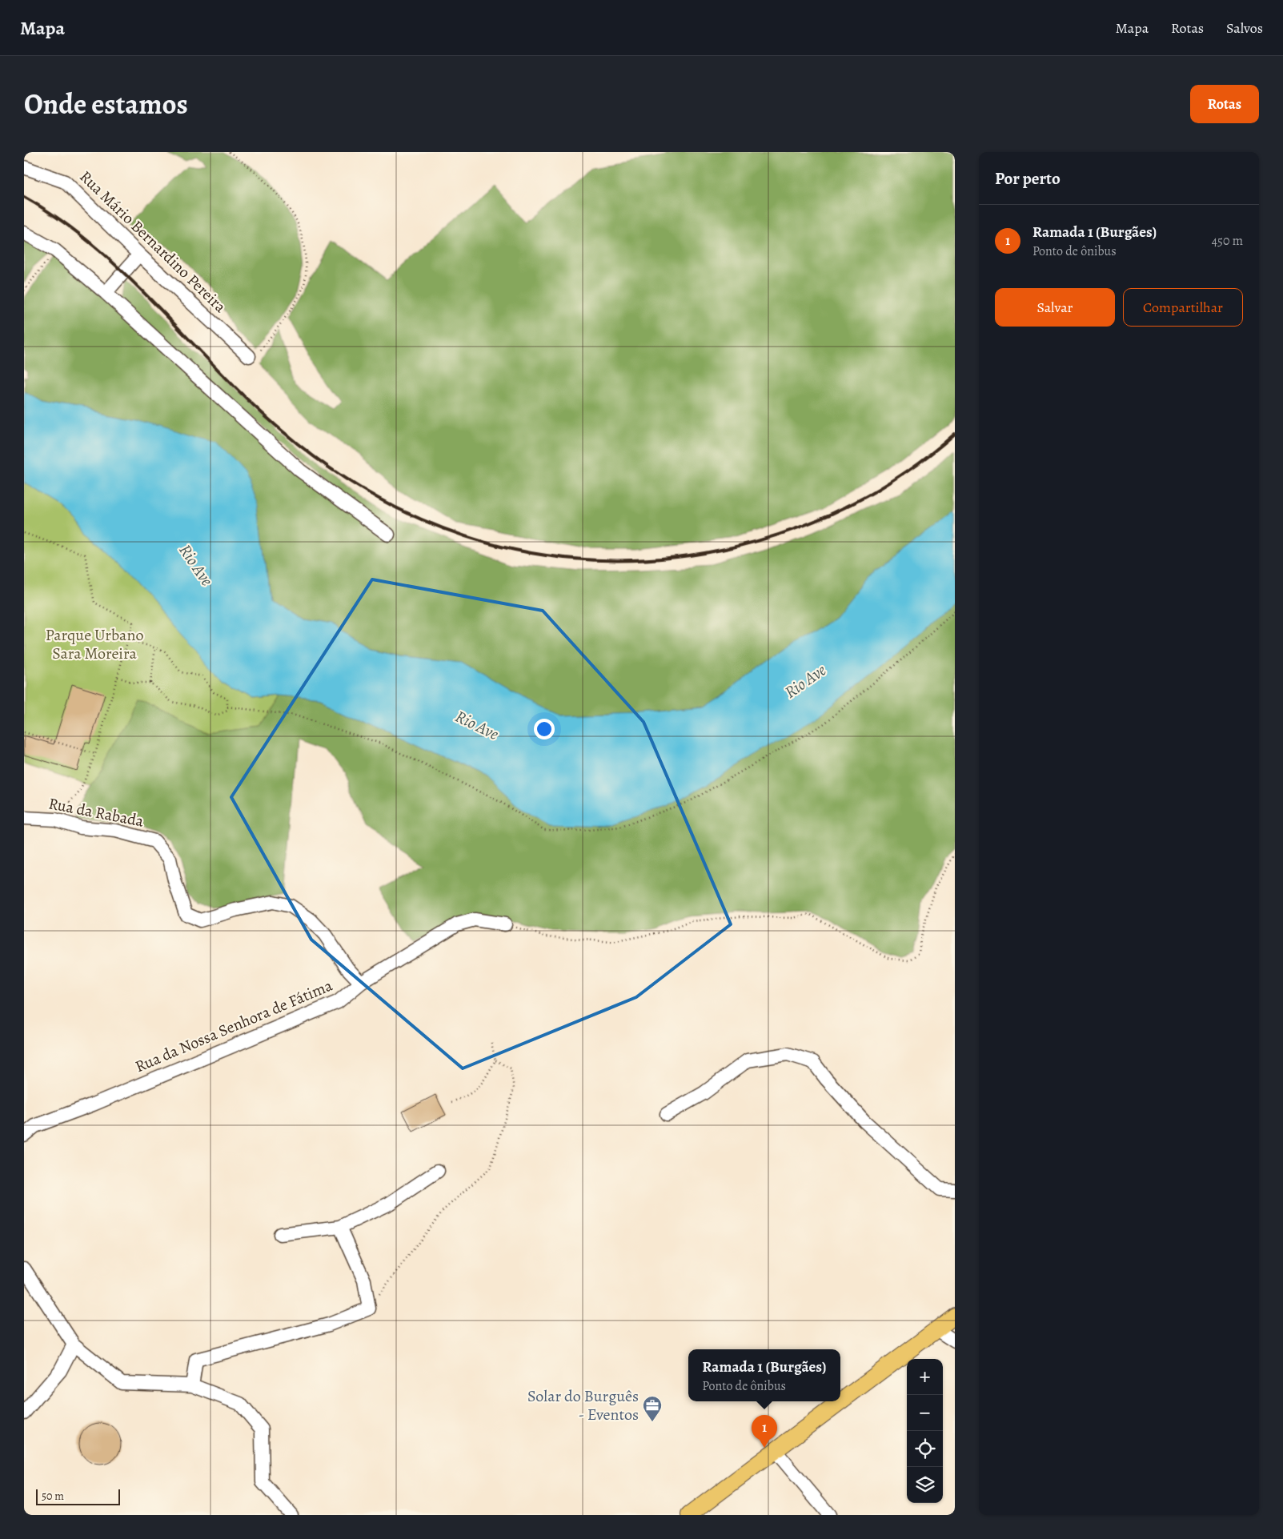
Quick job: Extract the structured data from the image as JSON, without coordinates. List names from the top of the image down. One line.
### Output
{"streets":{"street":["Rua Mário Bernardino Pereira","Rua da Rabada","Rua da Nossa Senhora de Fátima"]},"crossings":[["Rua da Rabada","Rua da Nossa Senhora de Fátima"]],"water":["Rio Ave"],"parks":["Parque Urbano Sara Moreira"],"places":{"office":["Solar do Burguês - Eventos"]},"scale_bar":"50 m","page":{"header":"Mapa","nav":["Mapa","Rotas","Salvos"],"title":"Onde estamos","buttons":["Rotas",["Salvar","Compartilhar"]],"heading":"Por perto","list":[{"mark":"1","name":"Ramada 1 (Burgães)","note":"Ponto de ônibus","value":"450 m"}],"popup":["Ramada 1 (Burgães)","Ponto de ônibus"],"map_buttons":["+","−"],"pins":"1","scale":"50 m"}}
